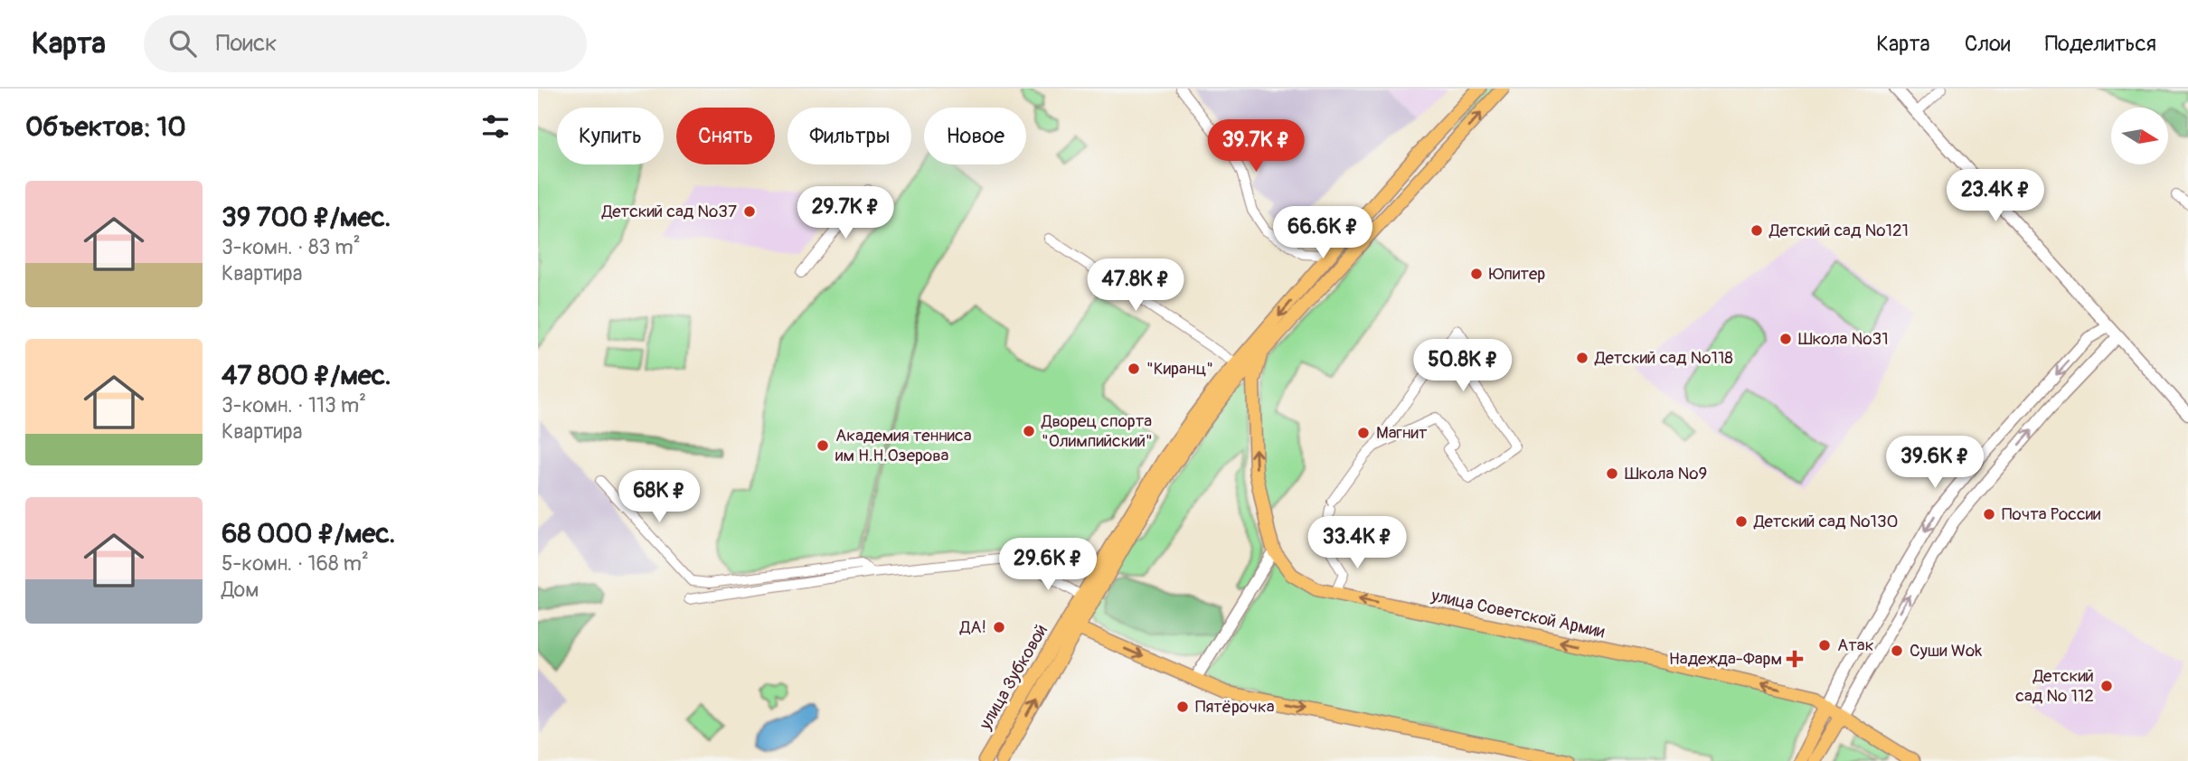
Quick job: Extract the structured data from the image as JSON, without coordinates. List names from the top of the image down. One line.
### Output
{"streets":{"main road":["улица Советской Армии","улица Зубковой"]},"crossings":[["улица Советской Армии","улица Зубковой"]],"one_way":["улица Советской Армии"],"places":{"other":["Детский сад №37","Детский сад №121","Юпитер","Школа №31","Детский сад №118","\"Киранц\"","Дворец спорта \"Олимпийский\"","Магнит","Академия тенниса им Н.Н.Озерова","Школа №9","Почта России","Детский сад №130","ДА!","Атак","Суши Wok","Детский сад № 112","Пятёрочка"],"health":["Надежда-Фарм"]},"north":"right","page":{"header":"Карта","search":"Поиск","nav":["Карта","Слои","Поделиться"],"heading":"Объектов: 10","chip":["Купить","Снять","Фильтры","Новое"],"price":["39.7K ₽","23.4K ₽","29.7K ₽","66.6K ₽","47.8K ₽","50.8K ₽","39.6K ₽","68K ₽","33.4K ₽","29.6K ₽"],"list":[{"name":"39 700 ₽/мес.","note":"3-комн. · 83 m² · Квартира"},{"name":"47 800 ₽/мес.","note":"3-комн. · 113 m² · Квартира"},{"name":"68 000 ₽/мес.","note":"5-комн. · 168 m² · Дом"}]}}
